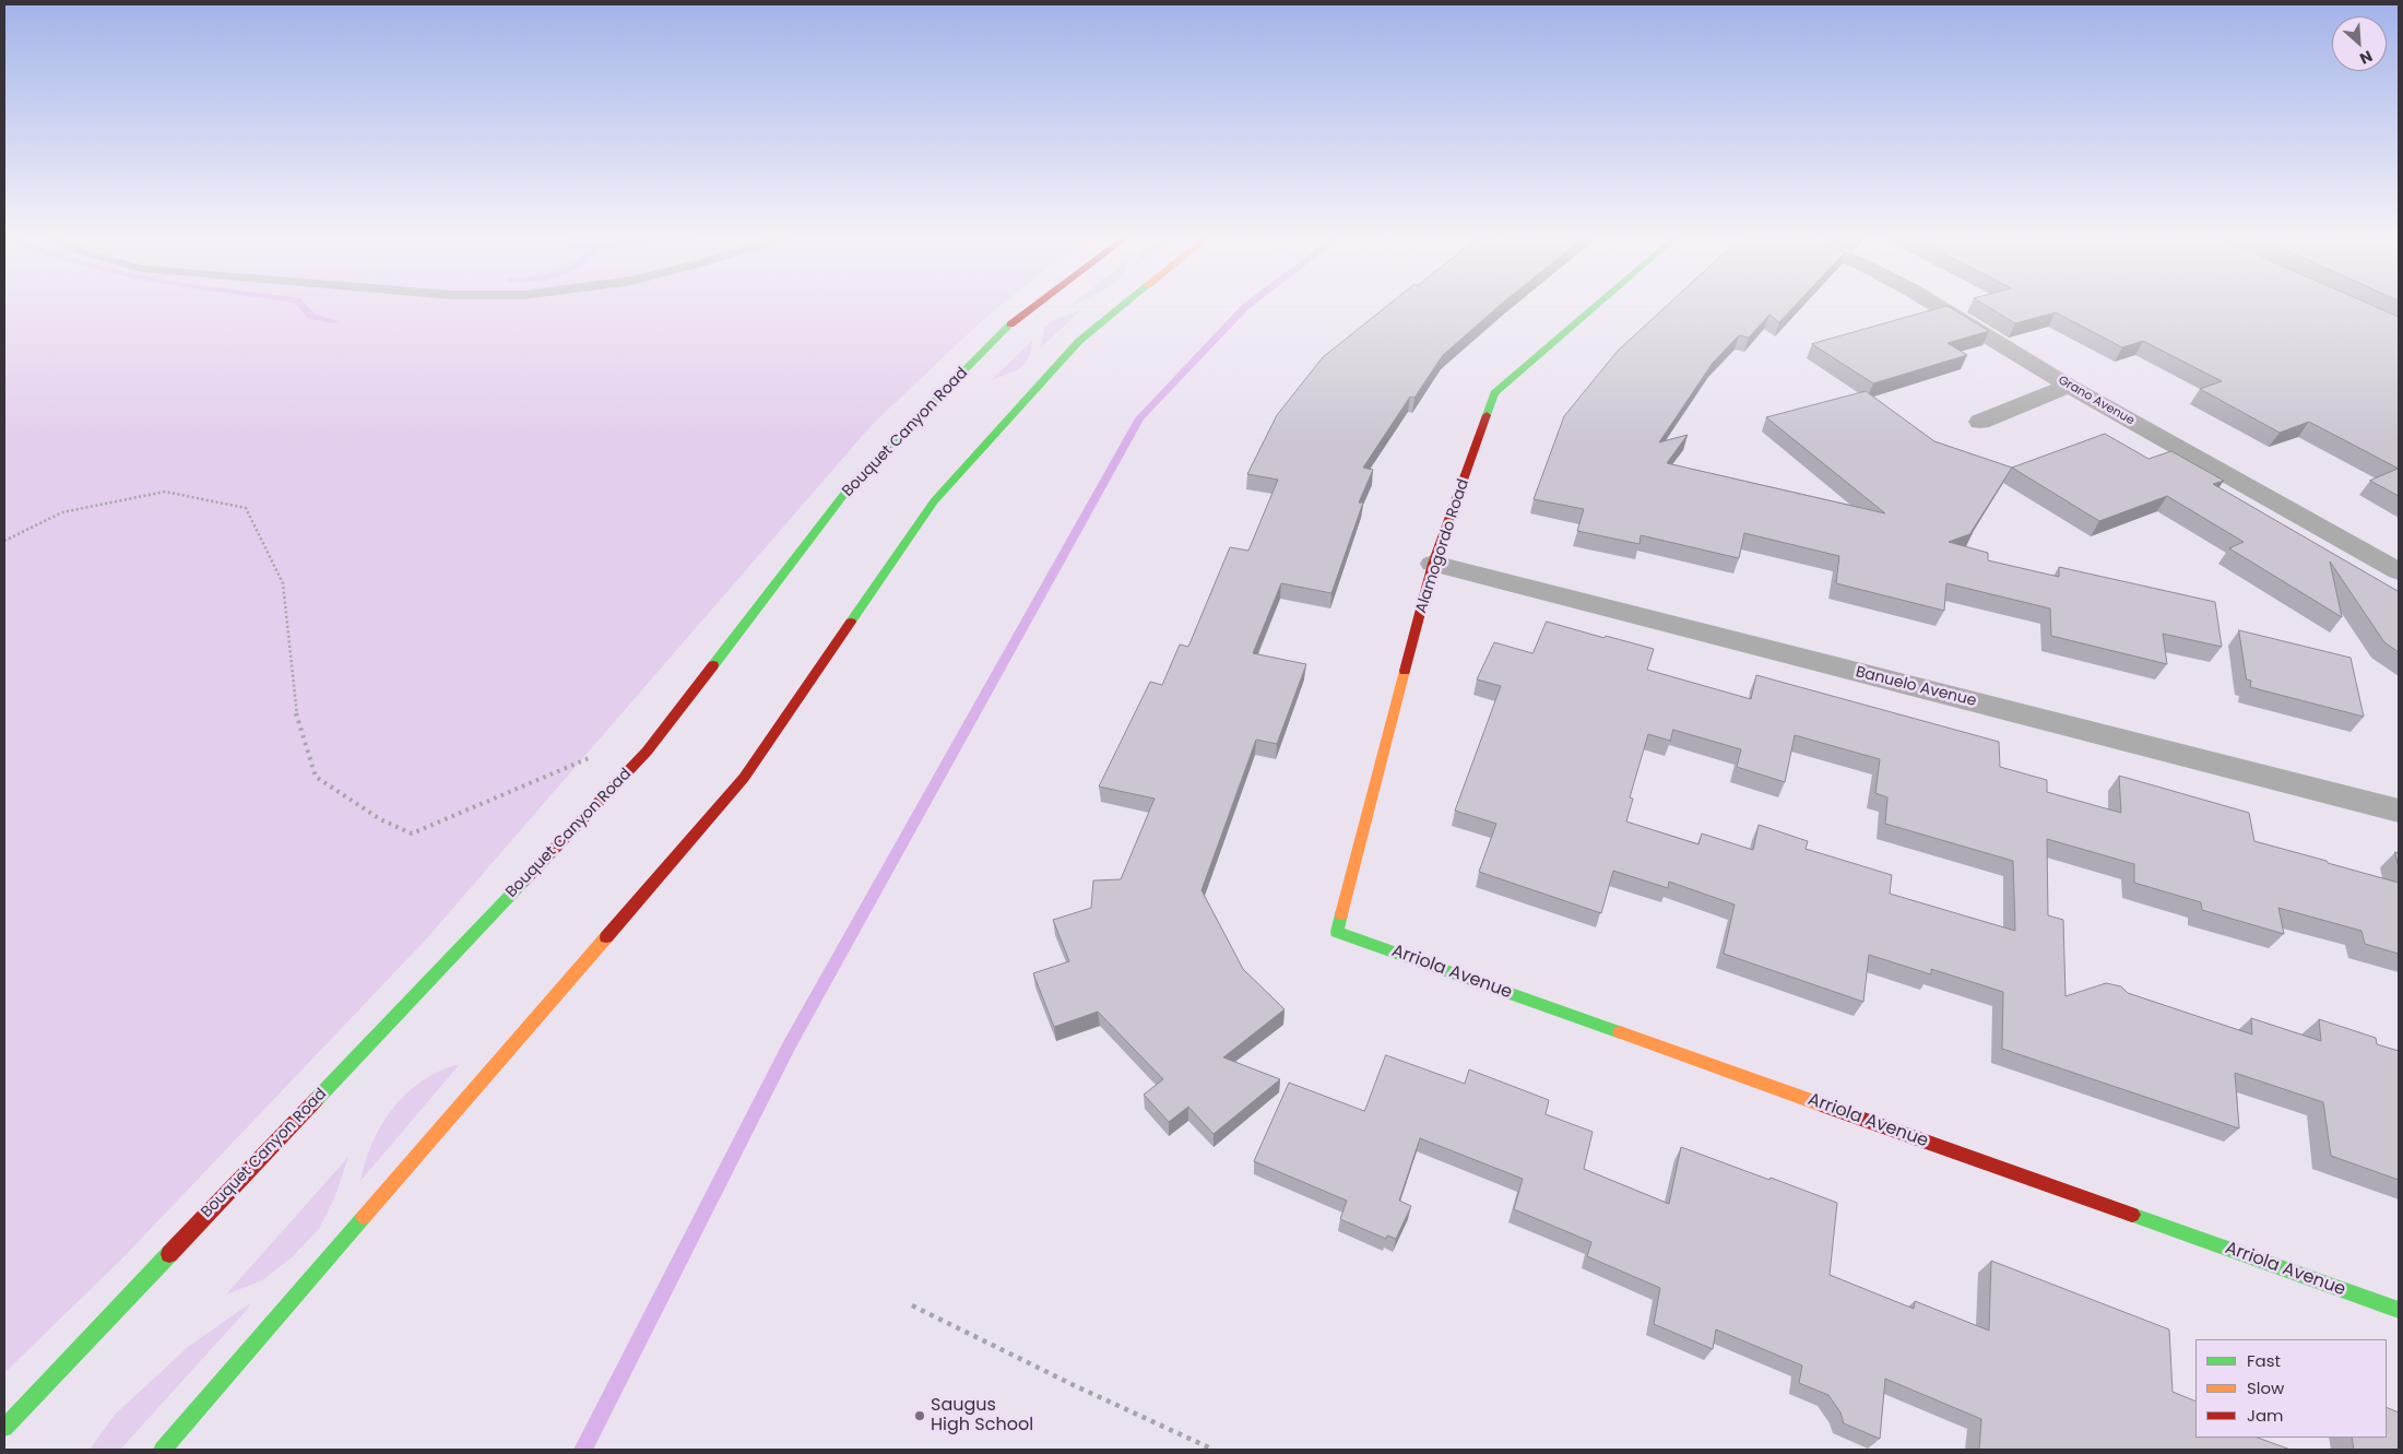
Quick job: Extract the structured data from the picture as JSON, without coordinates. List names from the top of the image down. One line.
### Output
{"streets":{"main road":["Bouquet Canyon Road","Alamogordo Road","Arriola Avenue"],"street":["Grano Avenue","Banuelo Avenue"]},"crossings":[["Alamogordo Road","Banuelo Avenue"],["Alamogordo Road","Arriola Avenue"]],"places":["Saugus High School"],"legend":["Fast","Slow","Jam"],"north":"bottom right"}
